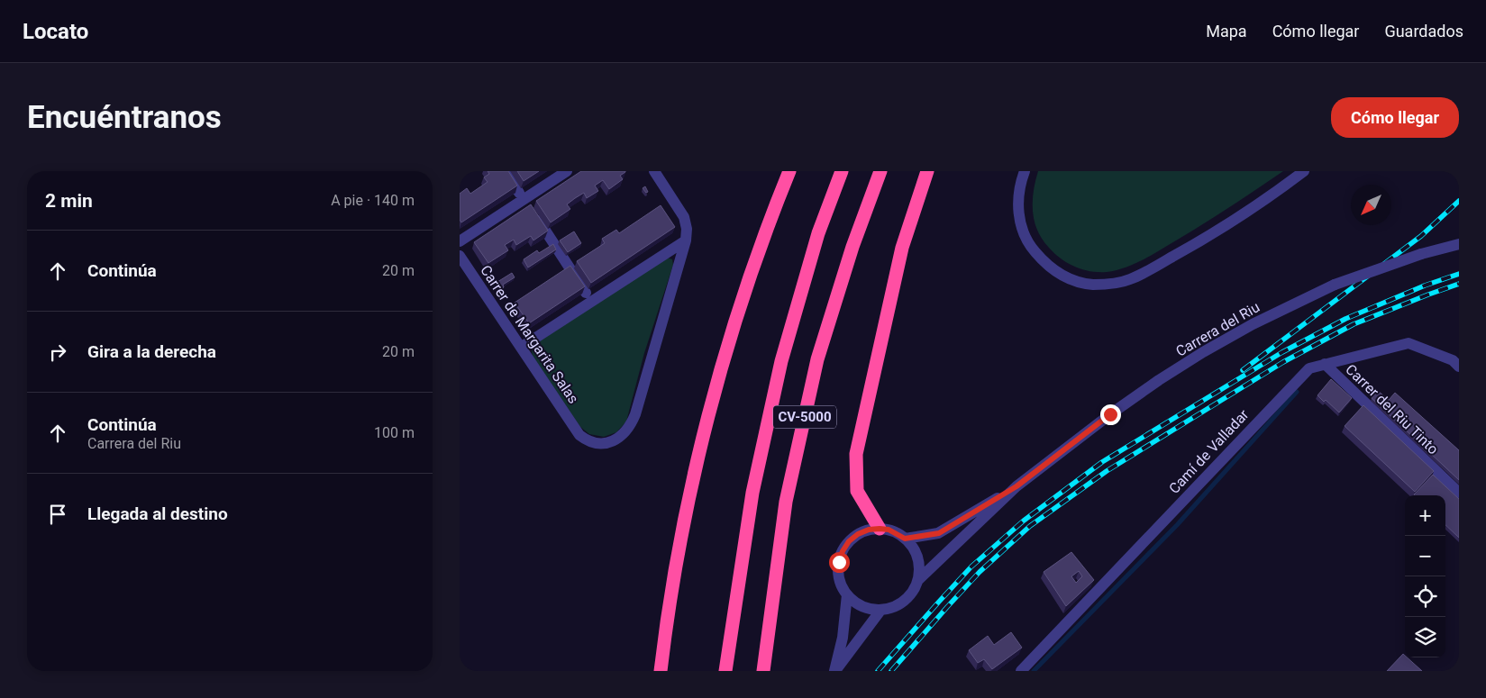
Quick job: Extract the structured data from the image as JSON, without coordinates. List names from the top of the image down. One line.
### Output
{"streets":{"highway":["CV-5000"],"street":["Carrera del Riu","Carrer de Margarita Salas","Carrer del Riu Tinto","Camí de Valladar"]},"crossings":[["Carrer del Riu Tinto","Camí de Valladar"]],"north":"bottom left","page":{"header":"Locato","nav":["Mapa","Cómo llegar","Guardados"],"buttons":"Cómo llegar","title":"Encuéntranos","heading":["2 min","A pie · 140 m"],"list":[["Continúa","20 m"],["Gira a la derecha","20 m"],["Continúa","Carrera del Riu","100 m"],"Llegada al destino"],"map_buttons":["+","−"]}}
